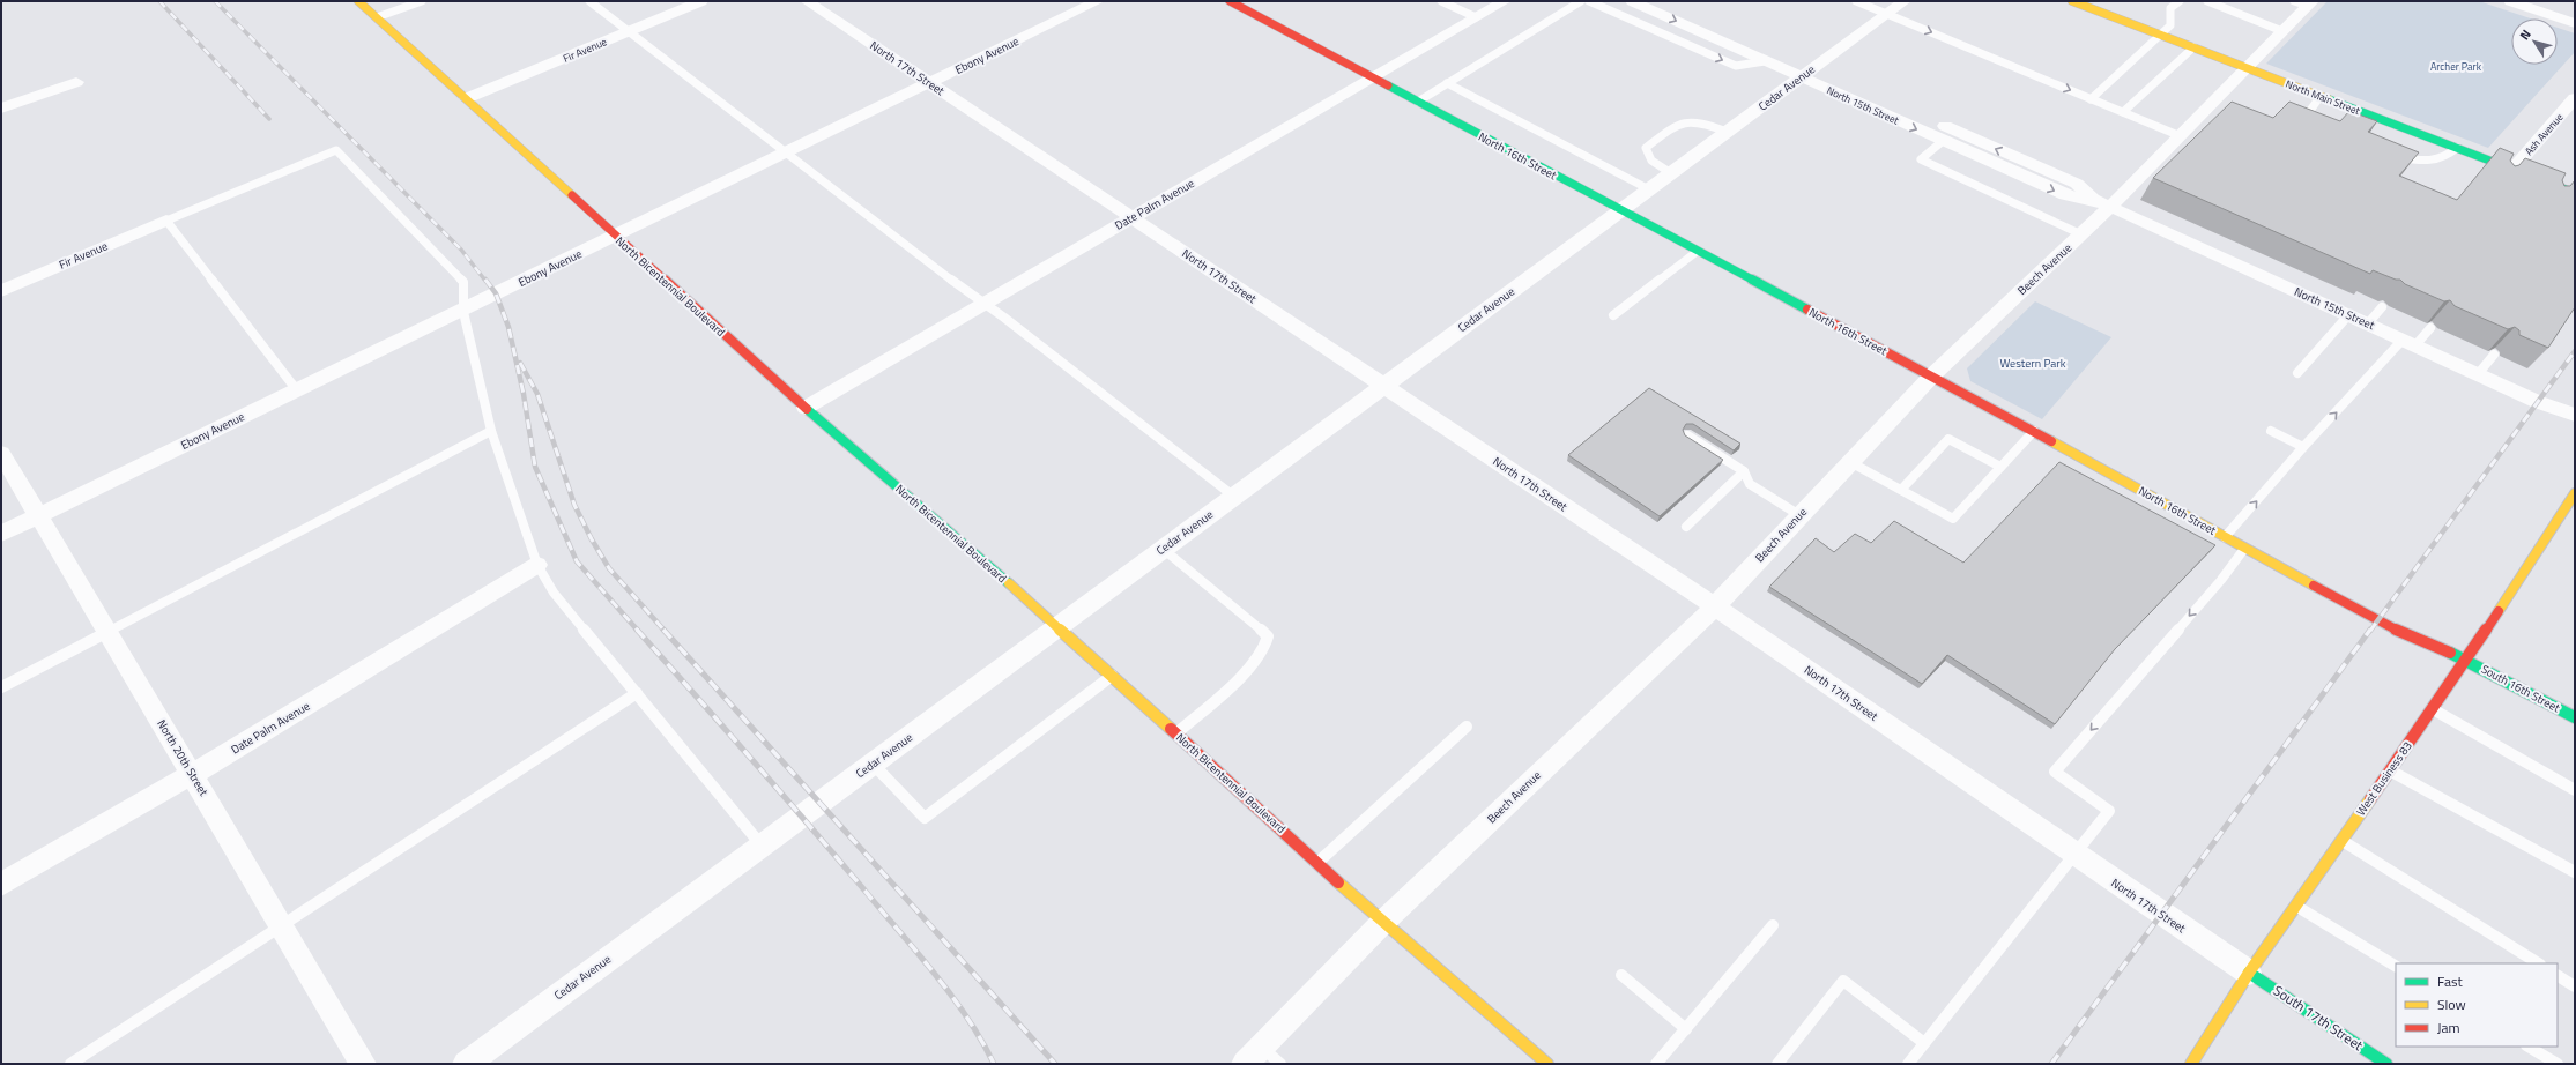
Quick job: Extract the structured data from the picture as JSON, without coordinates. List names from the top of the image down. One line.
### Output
{"streets":{"main road":["North Main Street","North 16th Street","North Bicentennial Boulevard","South 16th Street","West Business 83","South 17th Street"],"street":["Fir Avenue","Ebony Avenue","North 17th Street","Cedar Avenue","North 15th Street","Ash Avenue","Date Palm Avenue","Beech Avenue","North 20th Street"]},"crossings":[["Fir Avenue","North Bicentennial Boulevard"],["Ebony Avenue","North 17th Street"],["Ebony Avenue","North Bicentennial Boulevard"],["Ebony Avenue","North 20th Street"],["North 17th Street","Cedar Avenue"],["North 17th Street","Date Palm Avenue"],["North 17th Street","Beech Avenue"],["North 17th Street","West Business 83"],["North 17th Street","South 17th Street"],["Cedar Avenue","North 15th Street"],["Cedar Avenue","North 16th Street"],["Cedar Avenue","North Bicentennial Boulevard"],["North Main Street","Ash Avenue"],["North Main Street","Beech Avenue"],["North 15th Street","Beech Avenue"],["North 16th Street","Date Palm Avenue"],["North 16th Street","Beech Avenue"],["North 16th Street","South 16th Street"],["North 16th Street","West Business 83"],["Date Palm Avenue","North Bicentennial Boulevard"],["Date Palm Avenue","North 20th Street"],["Beech Avenue","North Bicentennial Boulevard"],["South 16th Street","West Business 83"],["West Business 83","South 17th Street"]],"parks":["Archer Park","Western Park"],"legend":["Fast","Slow","Jam"],"north":"top left"}
